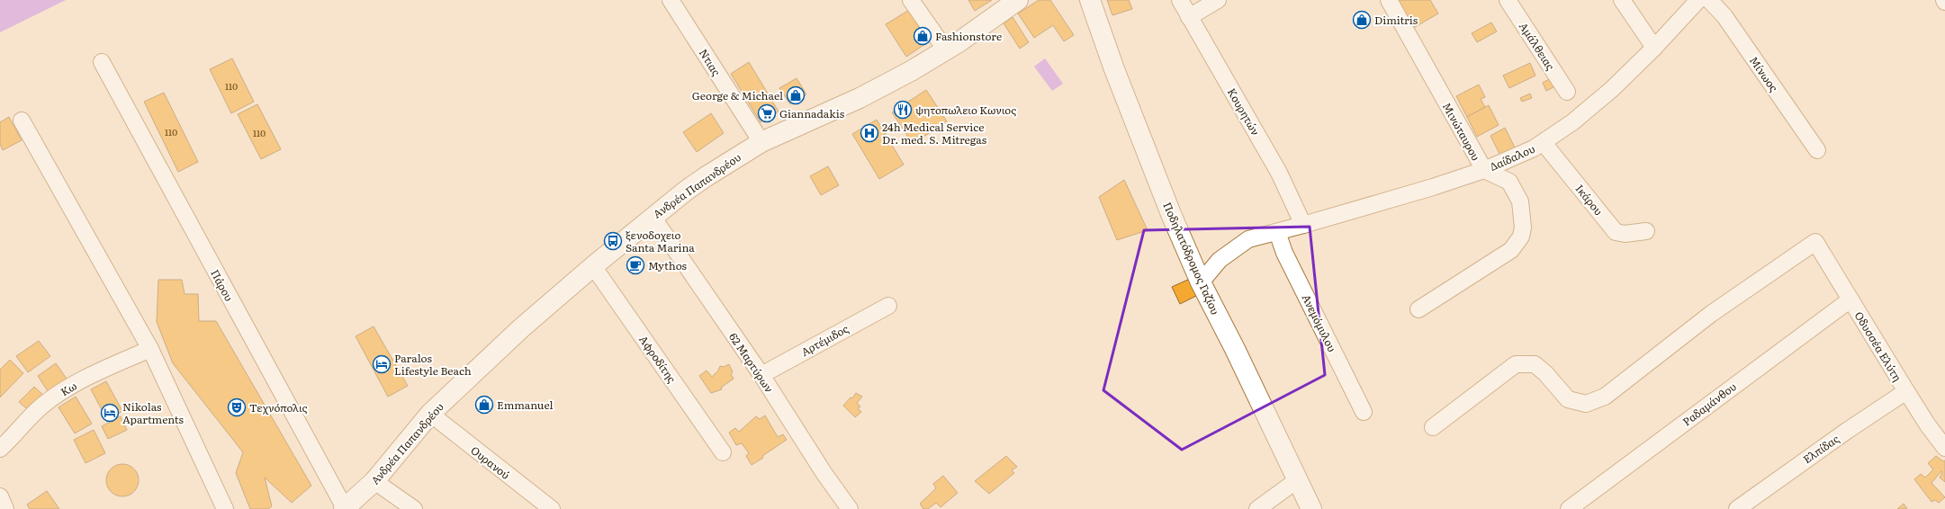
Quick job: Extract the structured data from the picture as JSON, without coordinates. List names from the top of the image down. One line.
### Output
{"streets":{"main road":["Ανδρέα Παπανδρέου","Ποδηλατόδρομος Γαζίου"],"street":["Αμάλθειας","Ντιας","Μίνωος","Κουρητών","Μινώταυρου","Δαίδαλου","Ικάρου","Πάρου","Ανεμόμυλου","Αρτέμιδος","Οδυσσέα Ελύτη","Αφροδίτης","62 Μαρτύρων","Κω","Ραδαμάνθου","Ελπίδας","Ουρανού"]},"crossings":[["Ντιας","Ανδρέα Παπανδρέου"],["Κουρητών","Δαίδαλου"],["Μινώταυρου","Δαίδαλου"],["Δαίδαλου","Ικάρου"],["Δαίδαλου","Ποδηλατόδρομος Γαζίου"],["Δαίδαλου","Ανεμόμυλου"],["Ανδρέα Παπανδρέου","Πάρου"],["Ανδρέα Παπανδρέου","Αφροδίτης"],["Ανδρέα Παπανδρέου","62 Μαρτύρων"],["Ανδρέα Παπανδρέου","Ουρανού"],["Αρτέμιδος","62 Μαρτύρων"],["Οδυσσέα Ελύτη","Ραδαμάνθου"],["Οδυσσέα Ελύτη","Ελπίδας"]],"places":{"shop":["Dimitris","Fashionstore","George & Michael","Emmanuel"],"restaurant":["ψητοπωλειο Κωνιος"],"supermarket":["Giannadakis"],"hospital":["24h Medical Service Dr. med. S. Mitregas"],"bus stop":["ξενοδοχειο Santa Marina"],"cafe":["Mythos"],"hotel":["Paralos Lifestyle Beach","Nikolas Apartments"],"theatre":["Τεχνόπολις"]},"house_numbers":["110","110","110"]}
